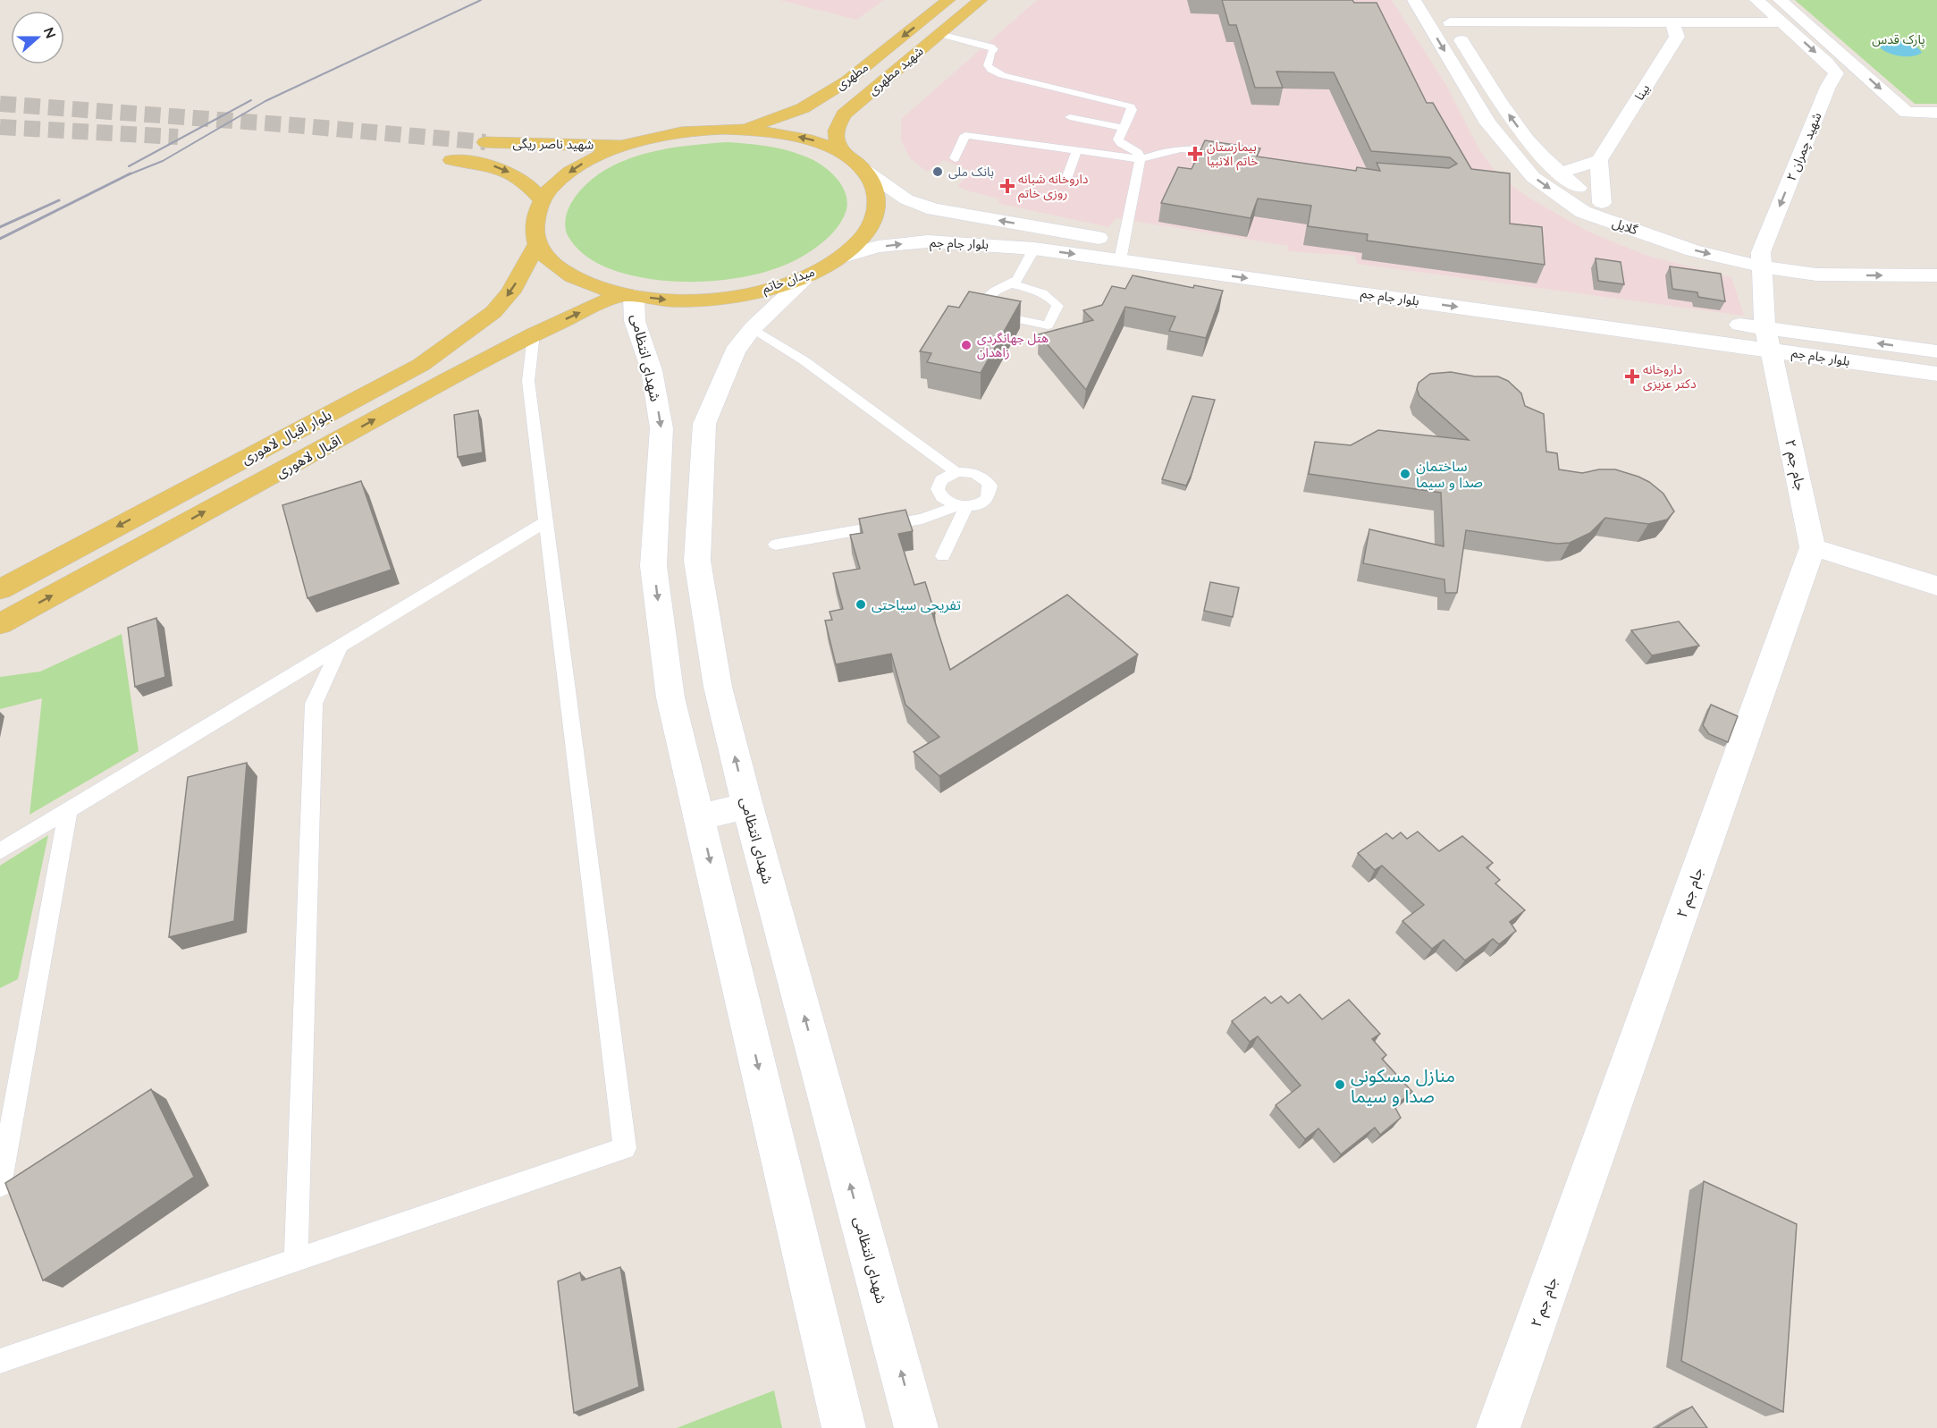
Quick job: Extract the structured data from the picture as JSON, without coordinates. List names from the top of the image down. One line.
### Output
{"streets":{"main road":["شهید مطهری","مطهری","شهید ناصر ریگی","میدان خاتم","بلوار اقبال لاهوری","اقبال لاهوری"],"street":["بینا","شهید چمران ۲","گلایل","بلوار جام جم","شهدای انتظامی","جام جم ۲"]},"crossings":[["شهید مطهری","میدان خاتم"],["مطهری","میدان خاتم"],["شهید ناصر ریگی","میدان خاتم"],["شهید چمران ۲","گلایل"],["شهید چمران ۲","بلوار جام جم"],["شهید چمران ۲","جام جم ۲"],["بلوار جام جم","میدان خاتم"],["بلوار جام جم","جام جم ۲"],["میدان خاتم","شهدای انتظامی"],["میدان خاتم","بلوار اقبال لاهوری"],["میدان خاتم","اقبال لاهوری"],["شهدای انتظامی","اقبال لاهوری"]],"one_way":["مطهری","شهید چمران ۲","بلوار اقبال لاهوری","اقبال لاهوری"],"parks":["پارک قدس"],"places":{"health":["بیمارستان خاتم الانبیا","داروخانه شبانه روزی خاتم","داروخانه دکتر عزیزی"],"other":["بانک ملی","هتل جهانگردی زاهدان","ساختمان صدا و سیما","تفریحی سیاحتی","منازل مسکونی صدا و سیما"]},"north":"right"}
